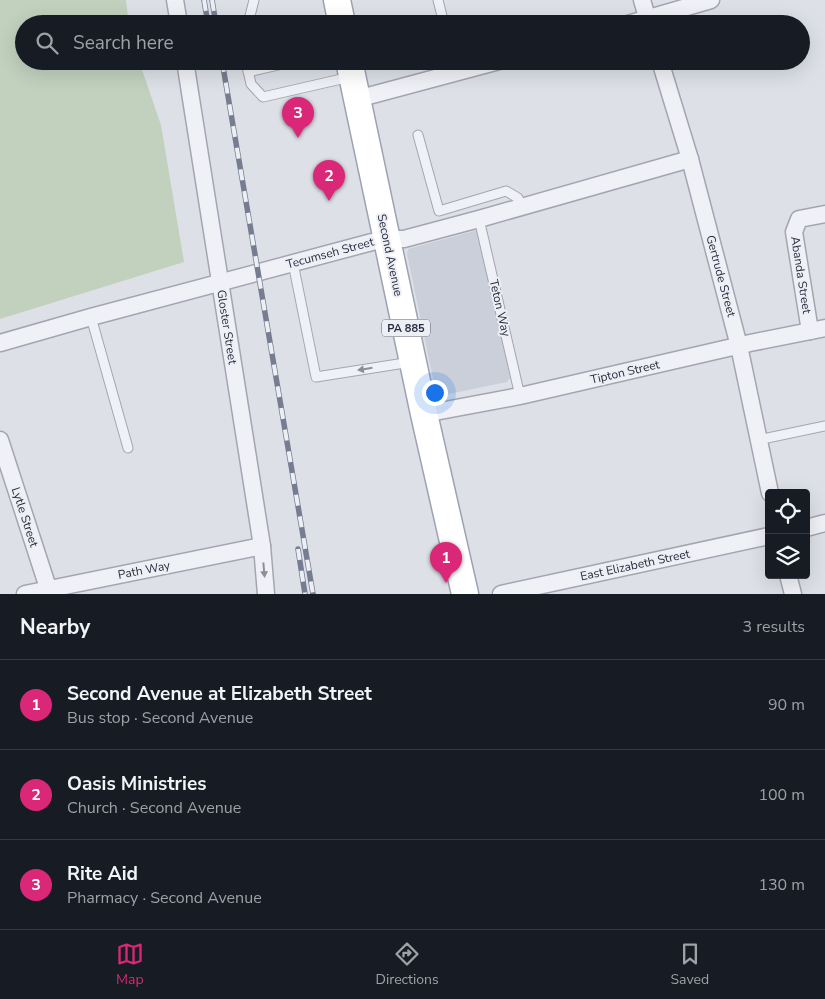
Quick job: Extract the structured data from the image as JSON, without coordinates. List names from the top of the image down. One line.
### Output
{"streets":{"main road":["Second Avenue","PA 885"],"street":["Tecumseh Street","Abanda Street","Gertrude Street","Gloster Street","Tipton Street","Lytle Street","East Elizabeth Street","Path Way"],"lane":["Teton Way"]},"crossings":[["Tecumseh Street","Second Avenue"],["Tecumseh Street","Gertrude Street"],["Tecumseh Street","Teton Way"],["Tecumseh Street","Gloster Street"],["Second Avenue","Tipton Street"],["Abanda Street","Tipton Street"],["Gertrude Street","Tipton Street"],["Teton Way","Tipton Street"],["Gloster Street","Path Way"],["Lytle Street","Path Way"]],"page":{"search":"Search here","pins":["3","2","1"],"heading":["Nearby","3 results"],"list":[{"mark":"1","name":"Second Avenue at Elizabeth Street","note":"Bus stop · Second Avenue","value":"90 m"},{"mark":"2","name":"Oasis Ministries","note":"Church · Second Avenue","value":"100 m"},{"mark":"3","name":"Rite Aid","note":"Pharmacy · Second Avenue","value":"130 m"}],"nav":["Map","Directions","Saved"]}}
